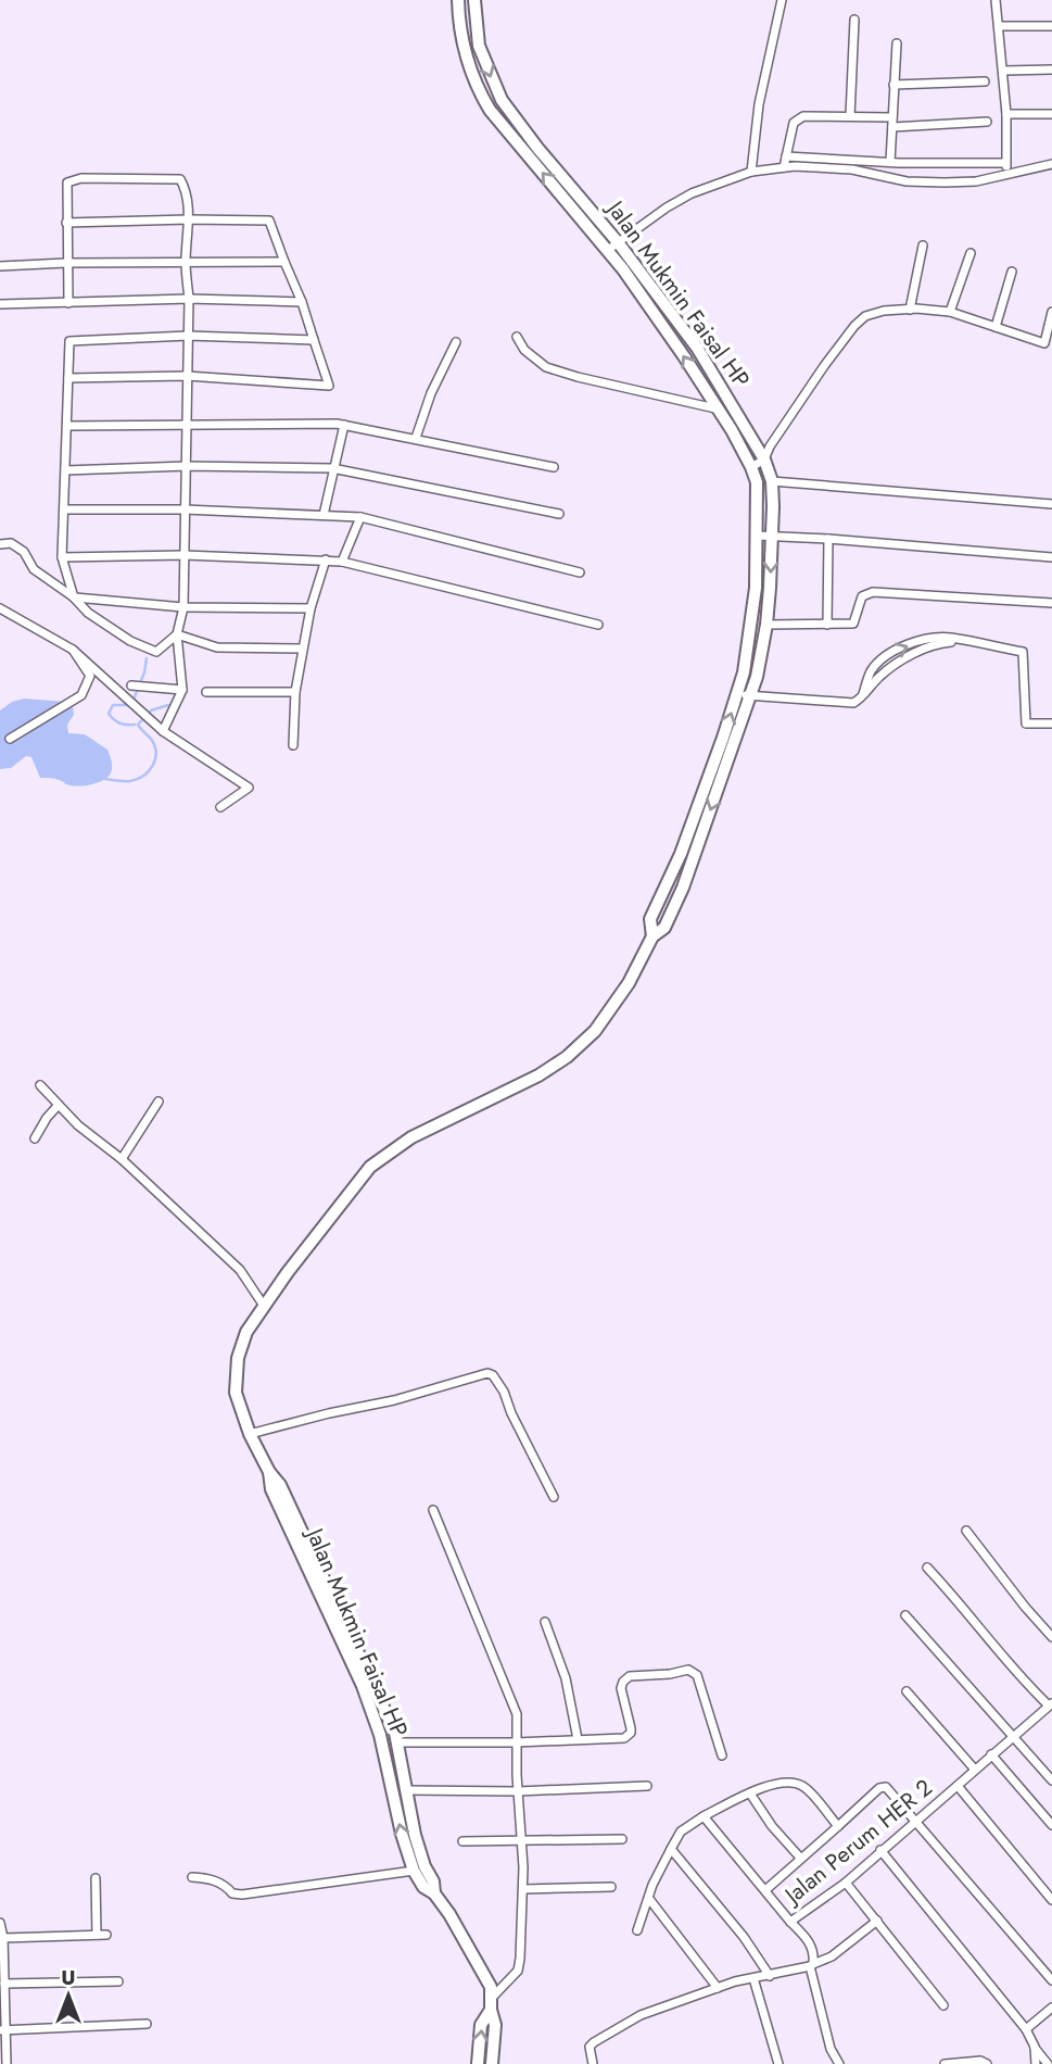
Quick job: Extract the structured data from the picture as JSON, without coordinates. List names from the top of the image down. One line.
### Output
{"streets":{"street":["Jalan Mukmin Faisal HP","Jalan Perum HER 2"]},"north":"top"}
